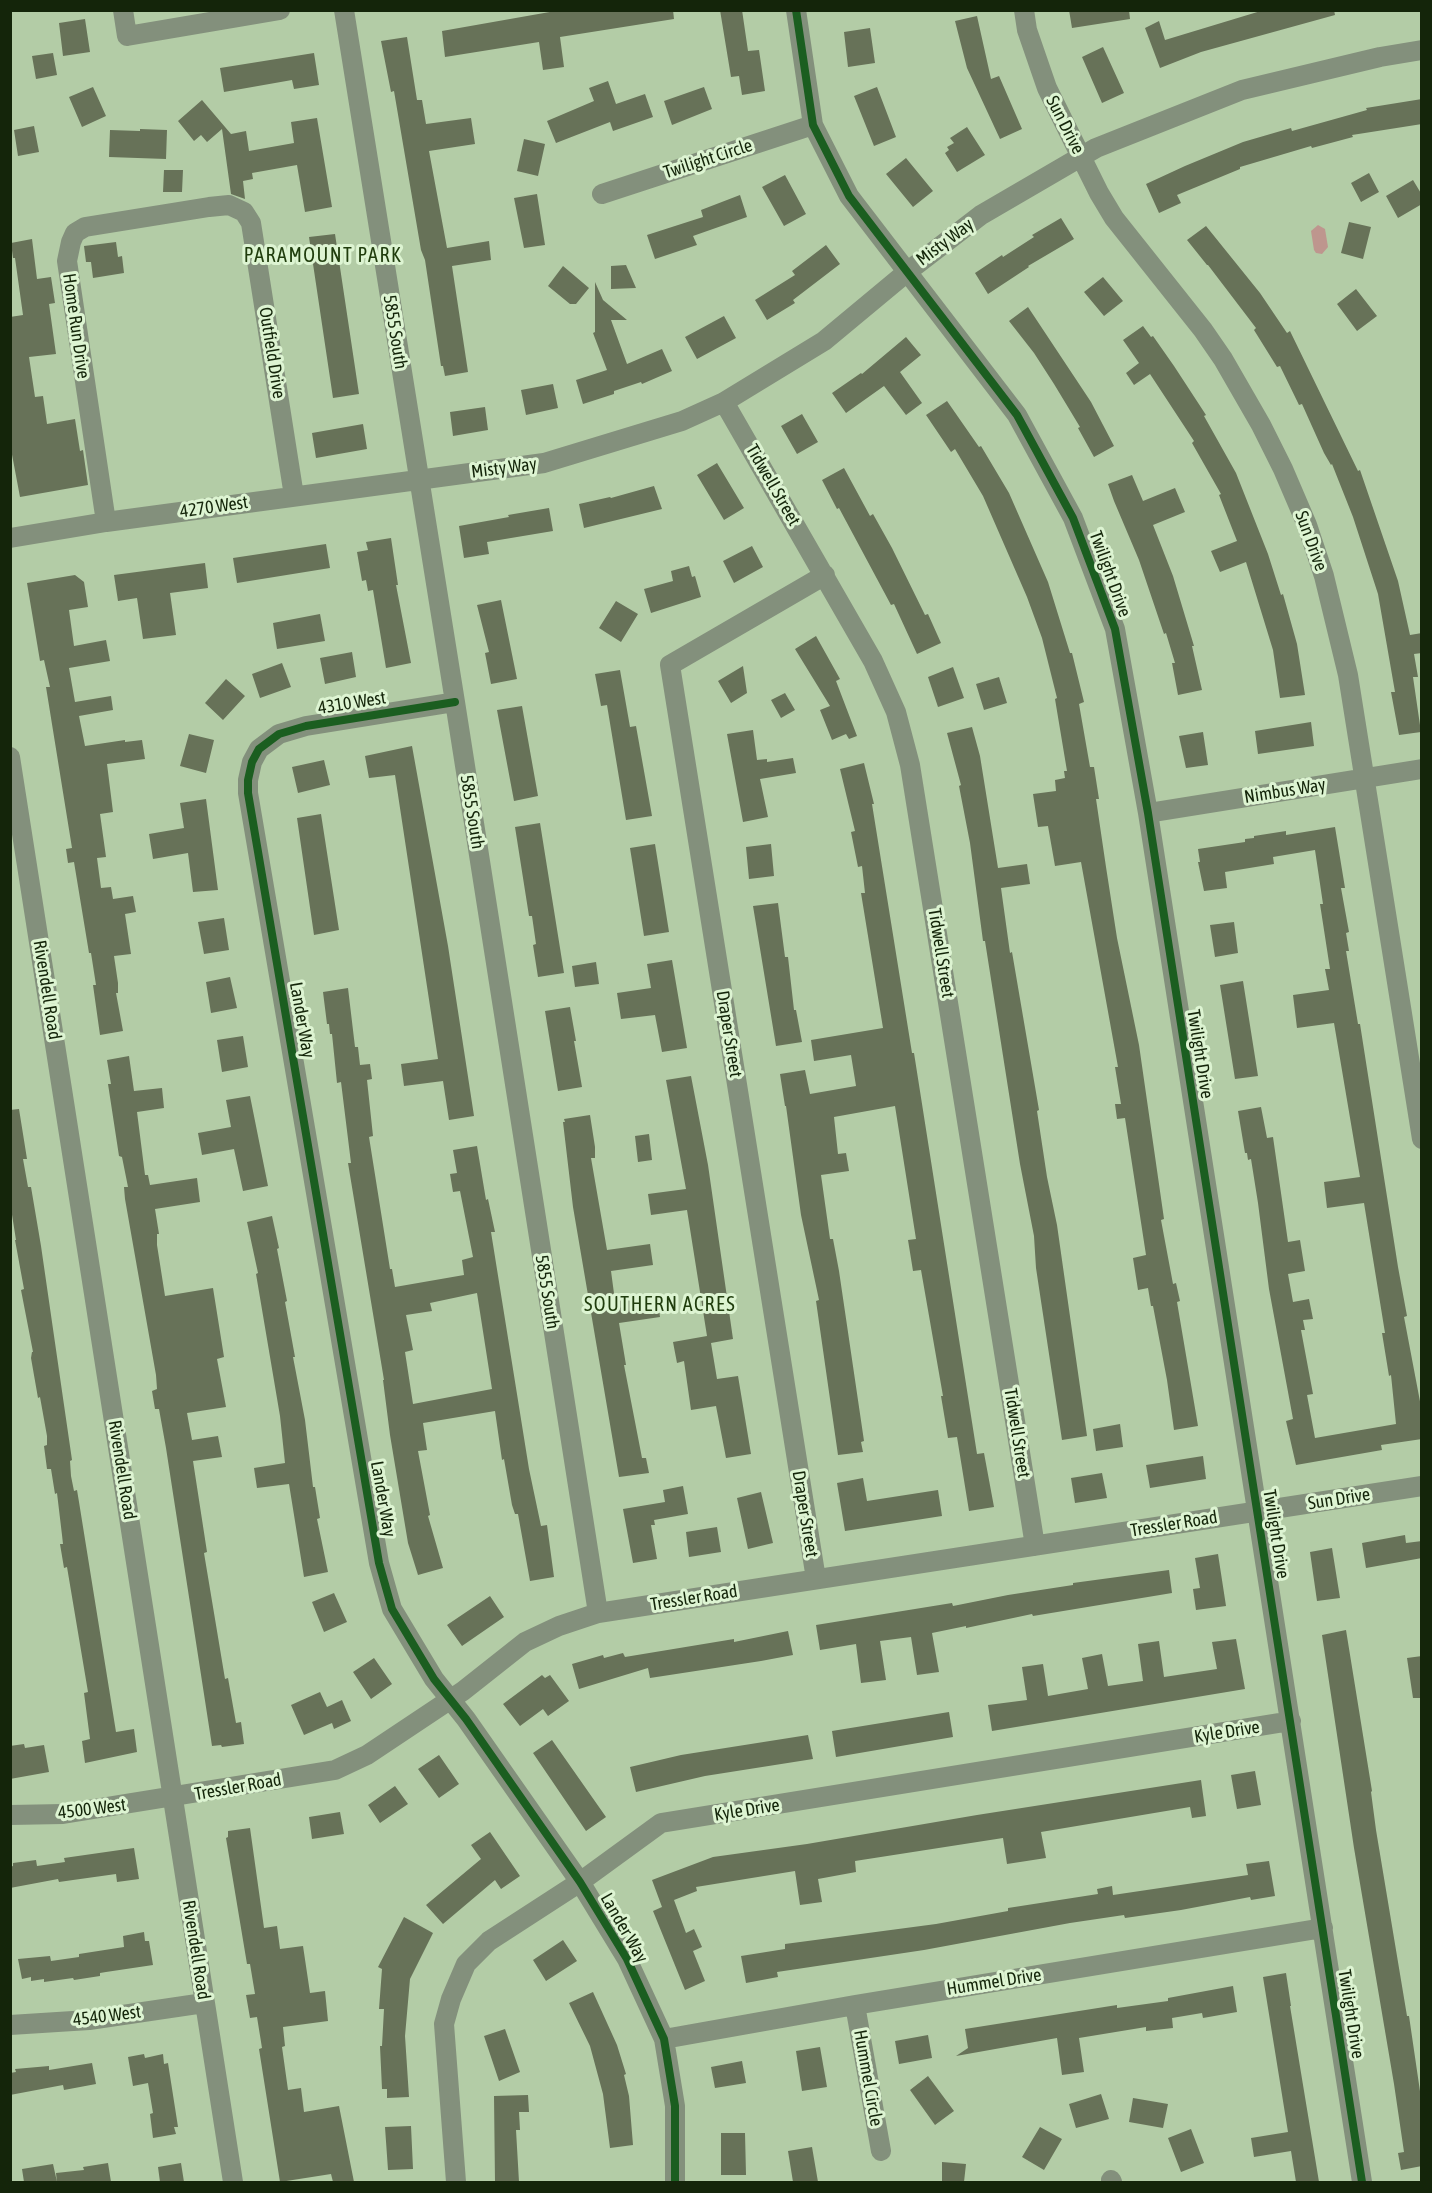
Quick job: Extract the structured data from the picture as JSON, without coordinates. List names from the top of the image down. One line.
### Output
{"streets":{"street":["Sun Drive","Twilight Circle","Misty Way","Home Run Drive","5855 South","Outfield Drive","Tidwell Street","4270 West","Twilight Drive","4310 West","Nimbus Way","Rivendell Road","Lander Way","Draper Street","Tressler Road","Kyle Drive","4500 West","Hummel Drive","4540 West","Hummel Circle"]},"crossings":[["Sun Drive","Misty Way"],["Sun Drive","Twilight Drive"],["Sun Drive","Nimbus Way"],["Sun Drive","Tressler Road"],["Twilight Circle","Twilight Drive"],["Misty Way","5855 South"],["Misty Way","Tidwell Street"],["Misty Way","4270 West"],["Misty Way","Twilight Drive"],["Home Run Drive","Outfield Drive"],["Home Run Drive","4270 West"],["5855 South","4270 West"],["5855 South","4310 West"],["5855 South","Tressler Road"],["Outfield Drive","4270 West"],["Tidwell Street","Draper Street"],["Tidwell Street","Tressler Road"],["Twilight Drive","Nimbus Way"],["Twilight Drive","Tressler Road"],["Twilight Drive","Kyle Drive"],["Twilight Drive","Hummel Drive"],["4310 West","Lander Way"],["Rivendell Road","Tressler Road"],["Rivendell Road","4500 West"],["Rivendell Road","4540 West"],["Lander Way","Tressler Road"],["Lander Way","Kyle Drive"],["Lander Way","Hummel Drive"],["Draper Street","Tressler Road"],["Tressler Road","4500 West"],["Hummel Drive","Hummel Circle"]],"districts":["PARAMOUNT PARK","SOUTHERN ACRES"]}
